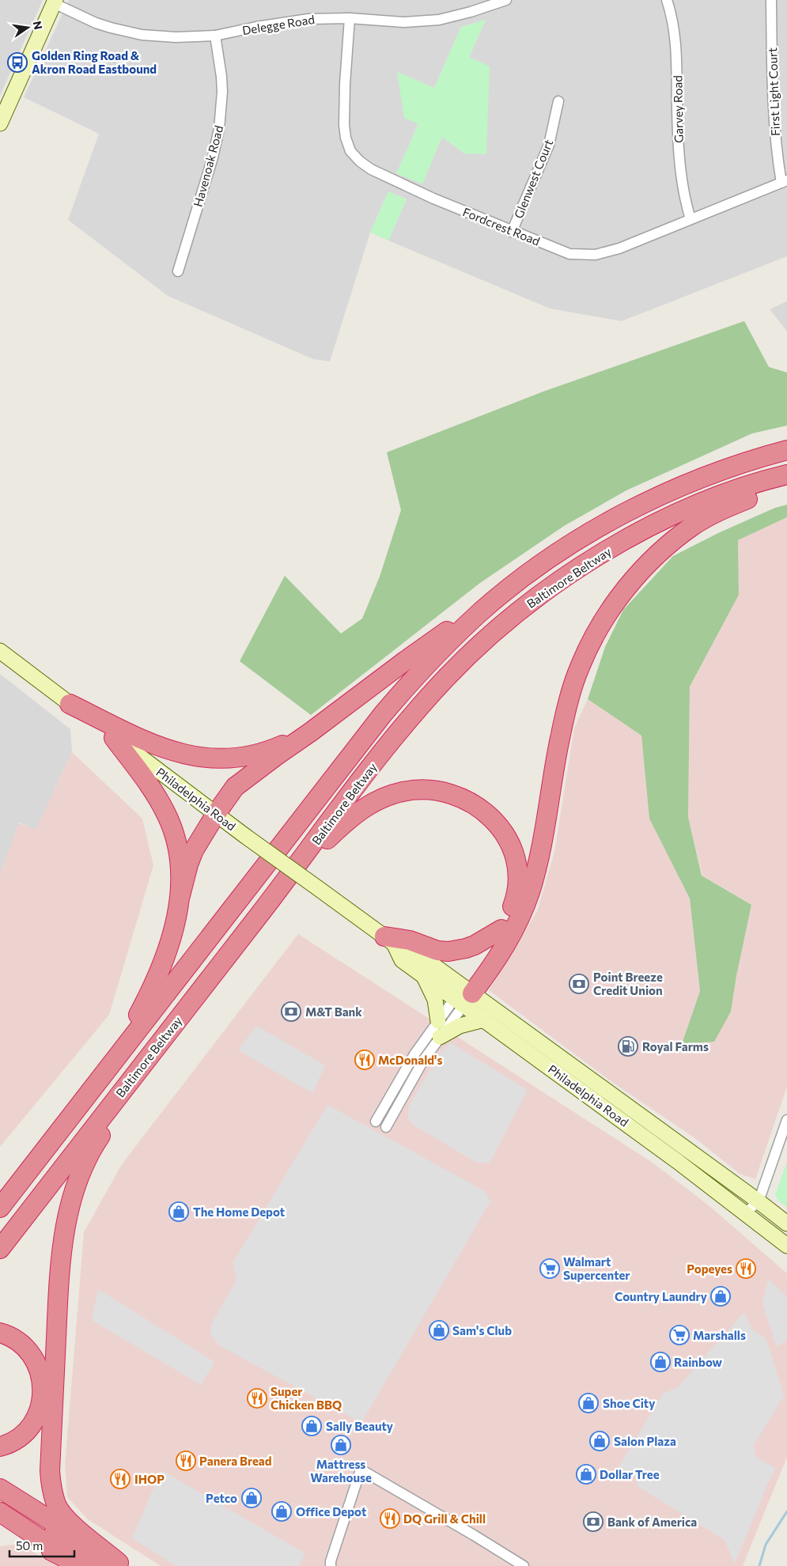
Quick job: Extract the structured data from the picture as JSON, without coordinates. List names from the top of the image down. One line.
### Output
{"streets":{"highway":["Baltimore Beltway"],"main road":["Philadelphia Road"],"street":["Delegge Road","First Light Court","Garvey Road","Havenoak Road","Glenwest Court","Fordcrest Road"]},"crossings":[["Delegge Road","Havenoak Road"],["Delegge Road","Fordcrest Road"],["First Light Court","Fordcrest Road"],["Garvey Road","Fordcrest Road"],["Glenwest Court","Fordcrest Road"]],"places":{"bus stop":["Golden Ring Road & Akron Road Eastbound"],"bank":["Point Breeze Credit Union","M&T Bank","Bank of America"],"fuel station":["Royal Farms"],"restaurant":["McDonald's","Popeyes","Super Chicken BBQ","Panera Bread","IHOP","DQ Grill & Chill"],"shop":["The Home Depot","Country Laundry","Sam's Club","Rainbow","Shoe City","Sally Beauty","Salon Plaza","Mattress Warehouse","Dollar Tree","Petco","Office Depot"],"supermarket":["Walmart Supercenter","Marshalls"]},"scale_bar":"50 m","north":"right"}
